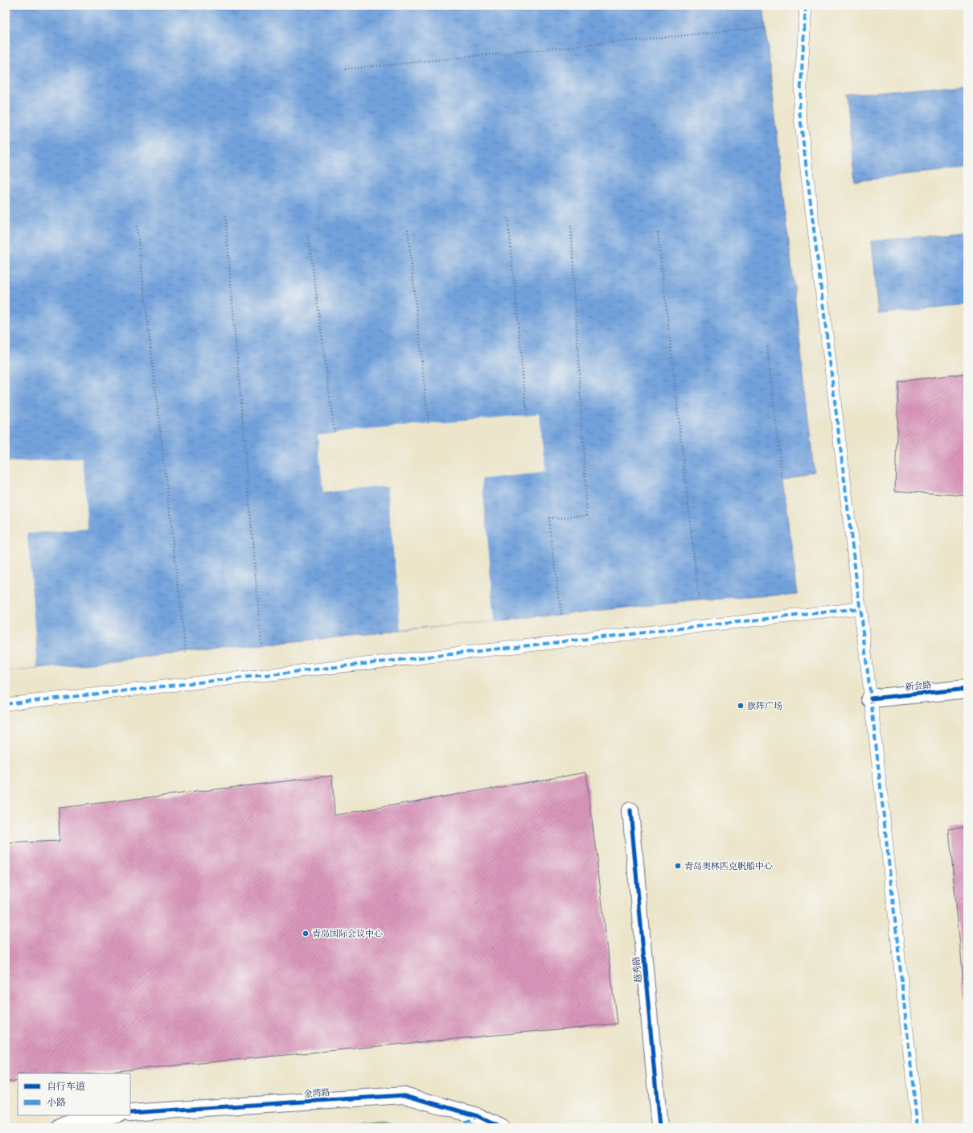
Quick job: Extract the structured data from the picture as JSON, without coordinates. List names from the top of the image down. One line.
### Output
{"streets":{"street":["新会路","越秀路","金湾路"]},"places":["旗阵广场","青岛奥林匹克帆船中心","青岛国际会议中心"],"legend":["自行车道","小路"]}
